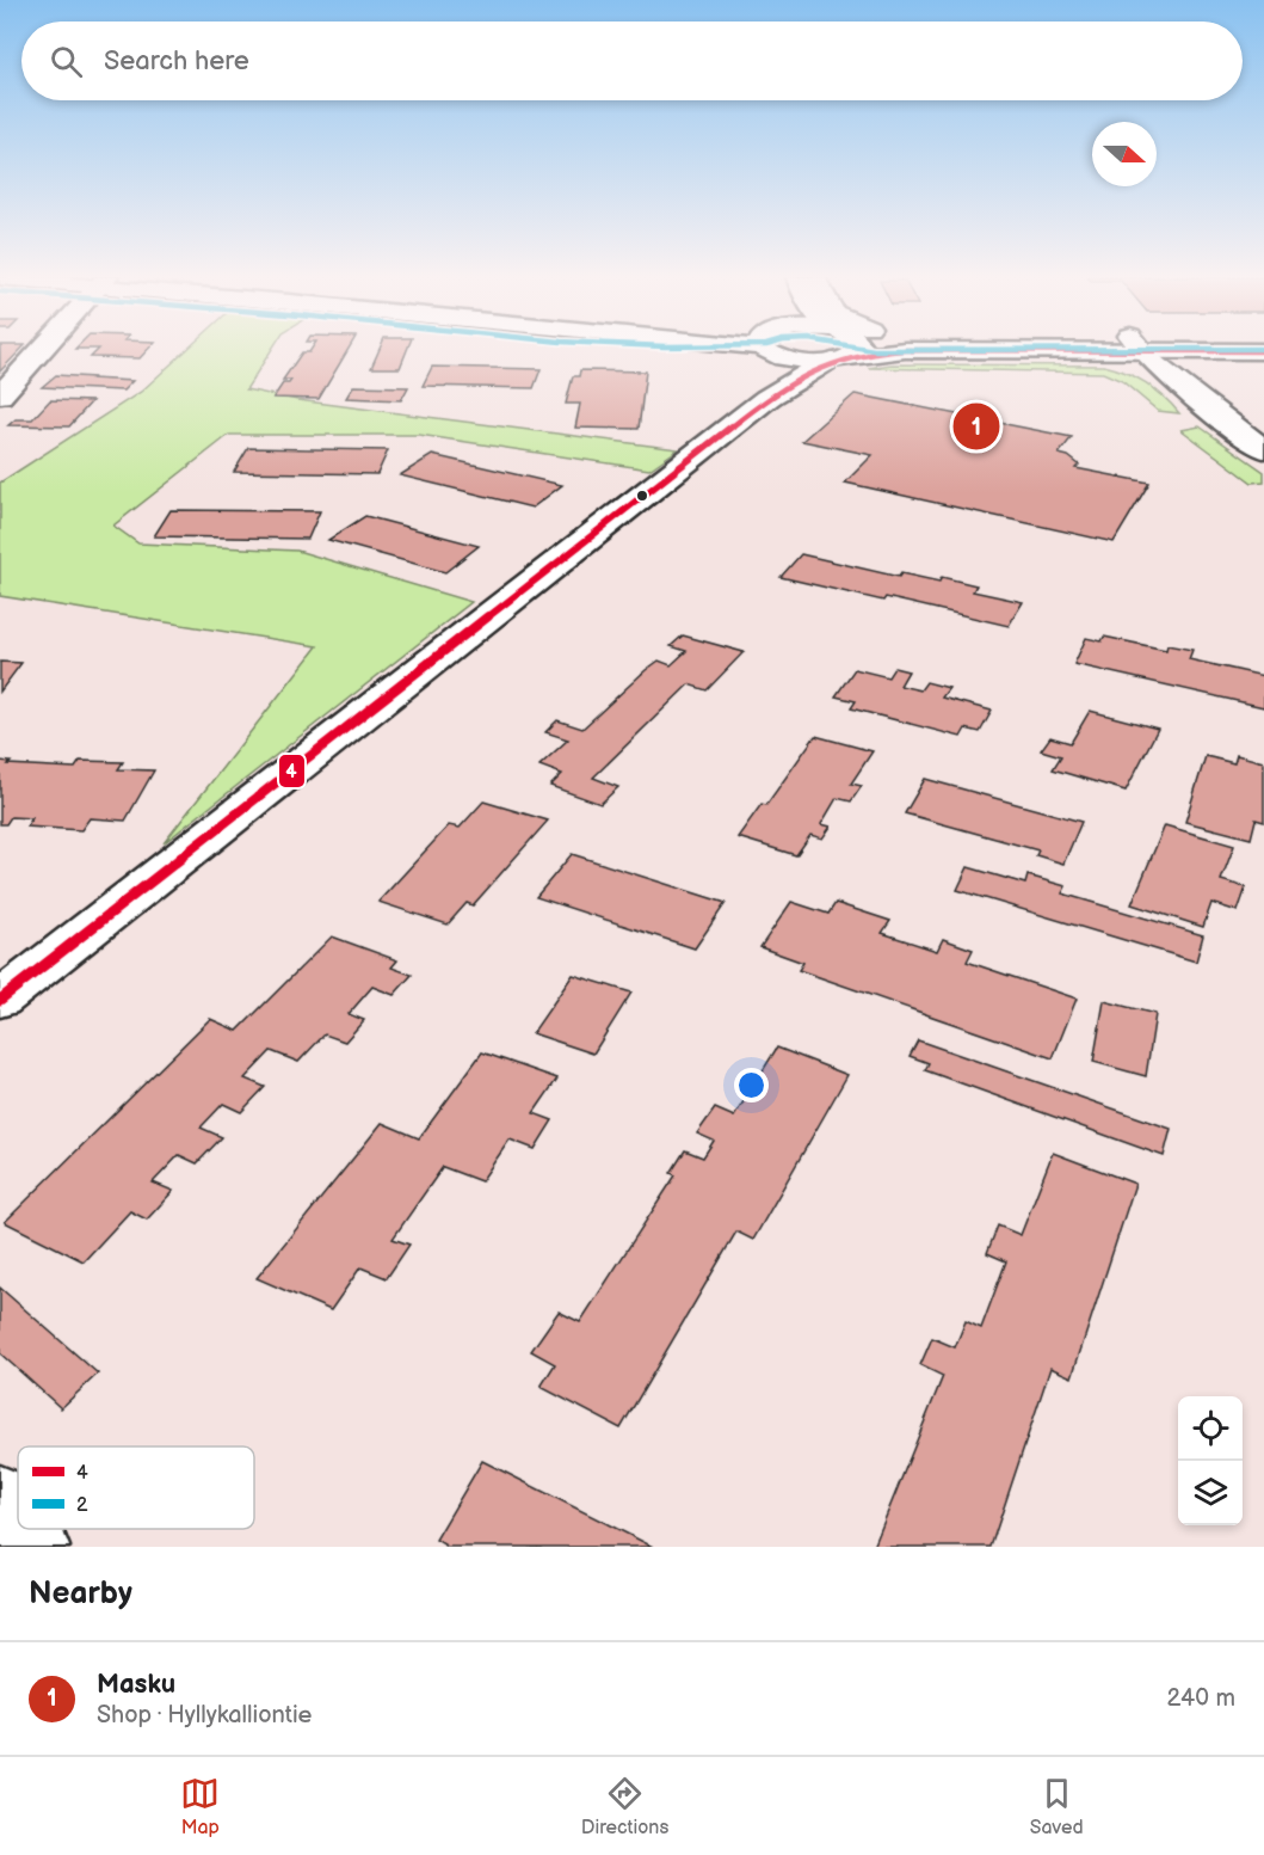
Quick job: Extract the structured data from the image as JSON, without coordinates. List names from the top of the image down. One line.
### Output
{"lines":["transit line 2","transit line 4"],"legend":["4","2"],"north":"right","page":{"search":"Search here","pins":"1","heading":"Nearby","list":[{"mark":"1","name":"Masku","note":"Shop · Hyllykalliontie","value":"240 m"}],"nav":["Map","Directions","Saved"]}}
